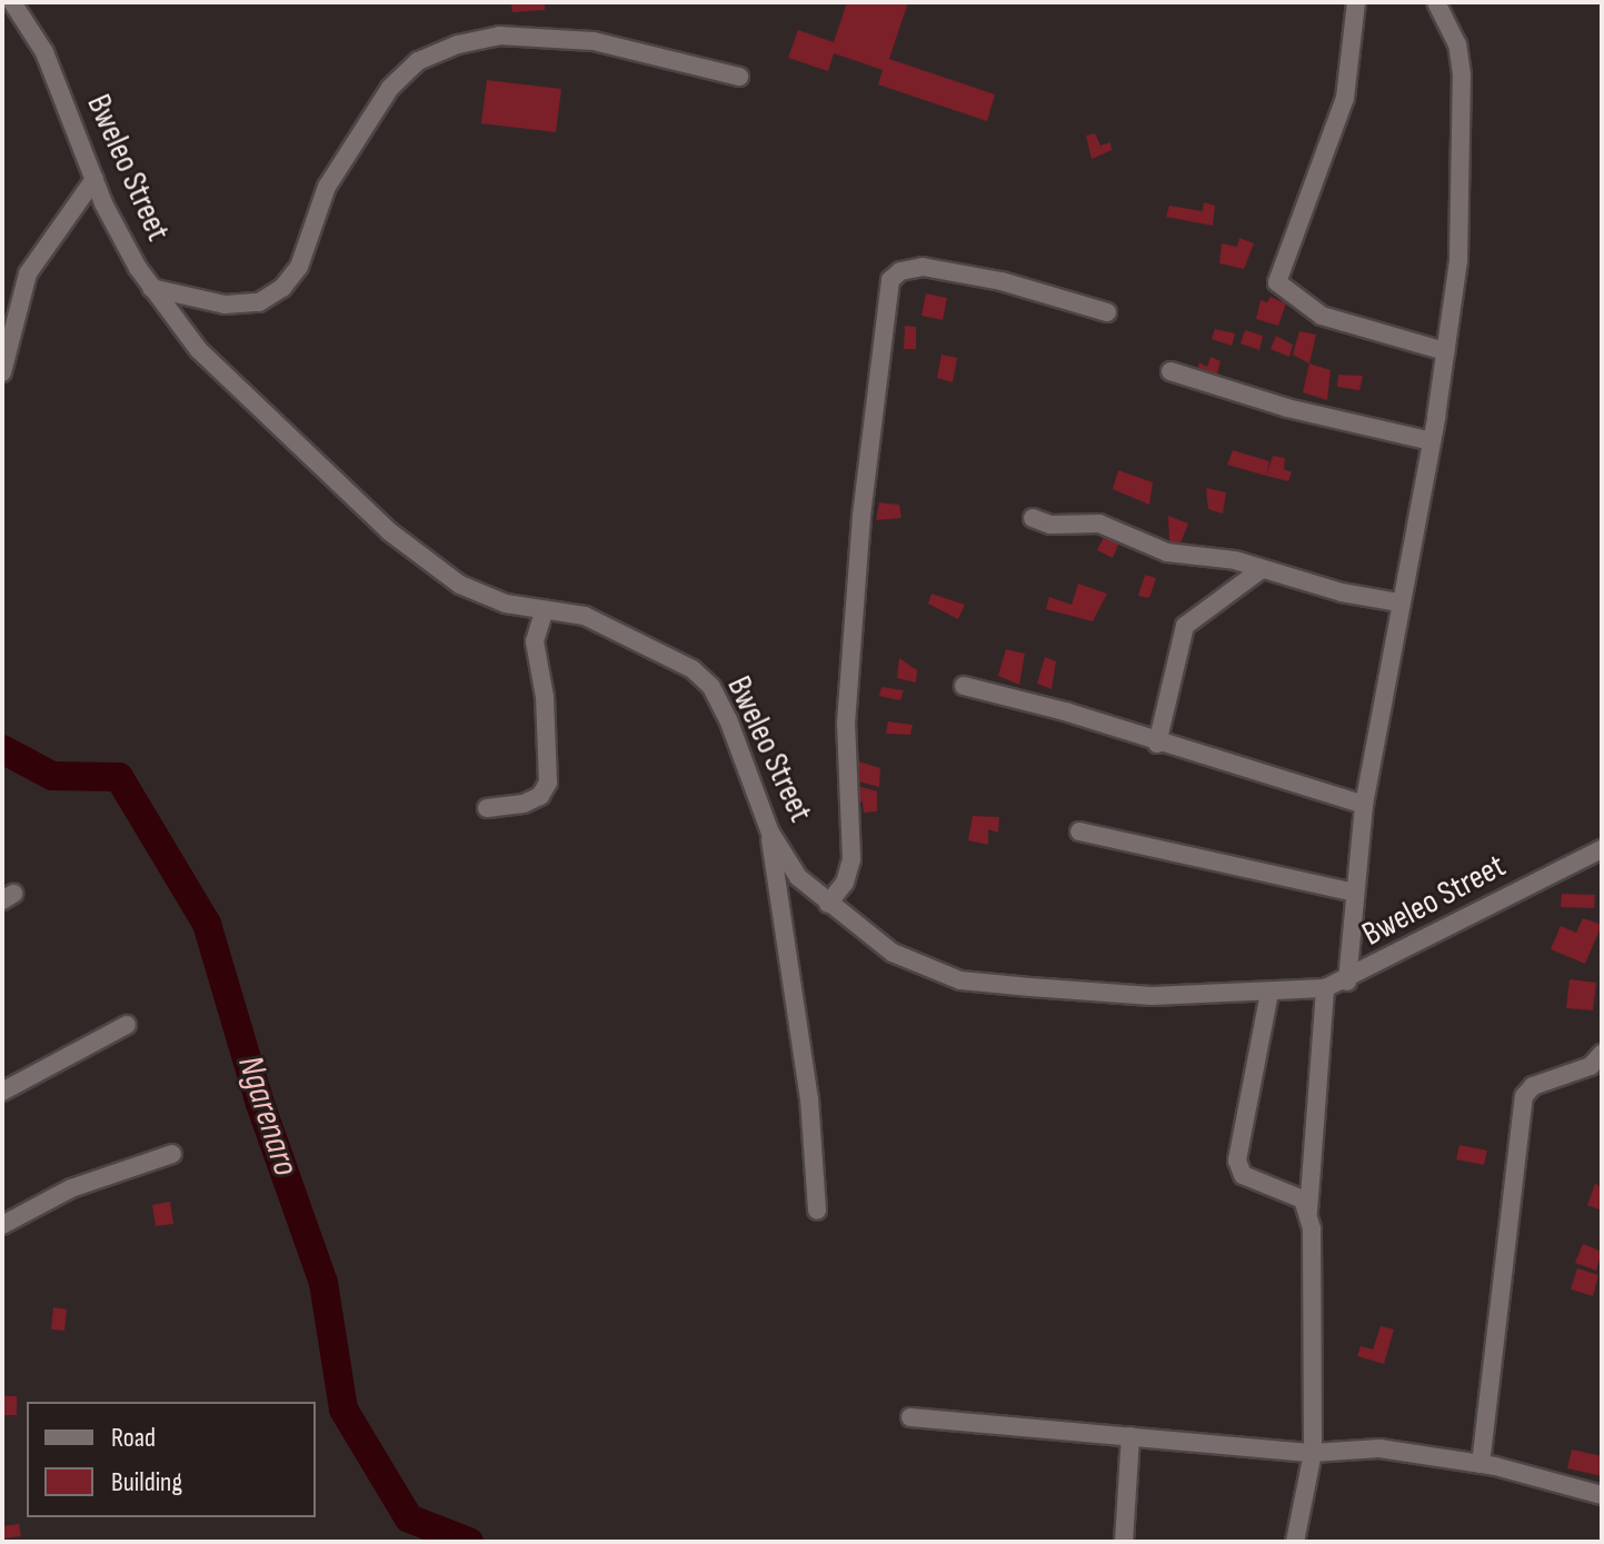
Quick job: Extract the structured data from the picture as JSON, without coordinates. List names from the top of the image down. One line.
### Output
{"streets":{"street":["Bweleo Street"]},"water":["Ngarenaro"],"legend":["Road","Building"]}
